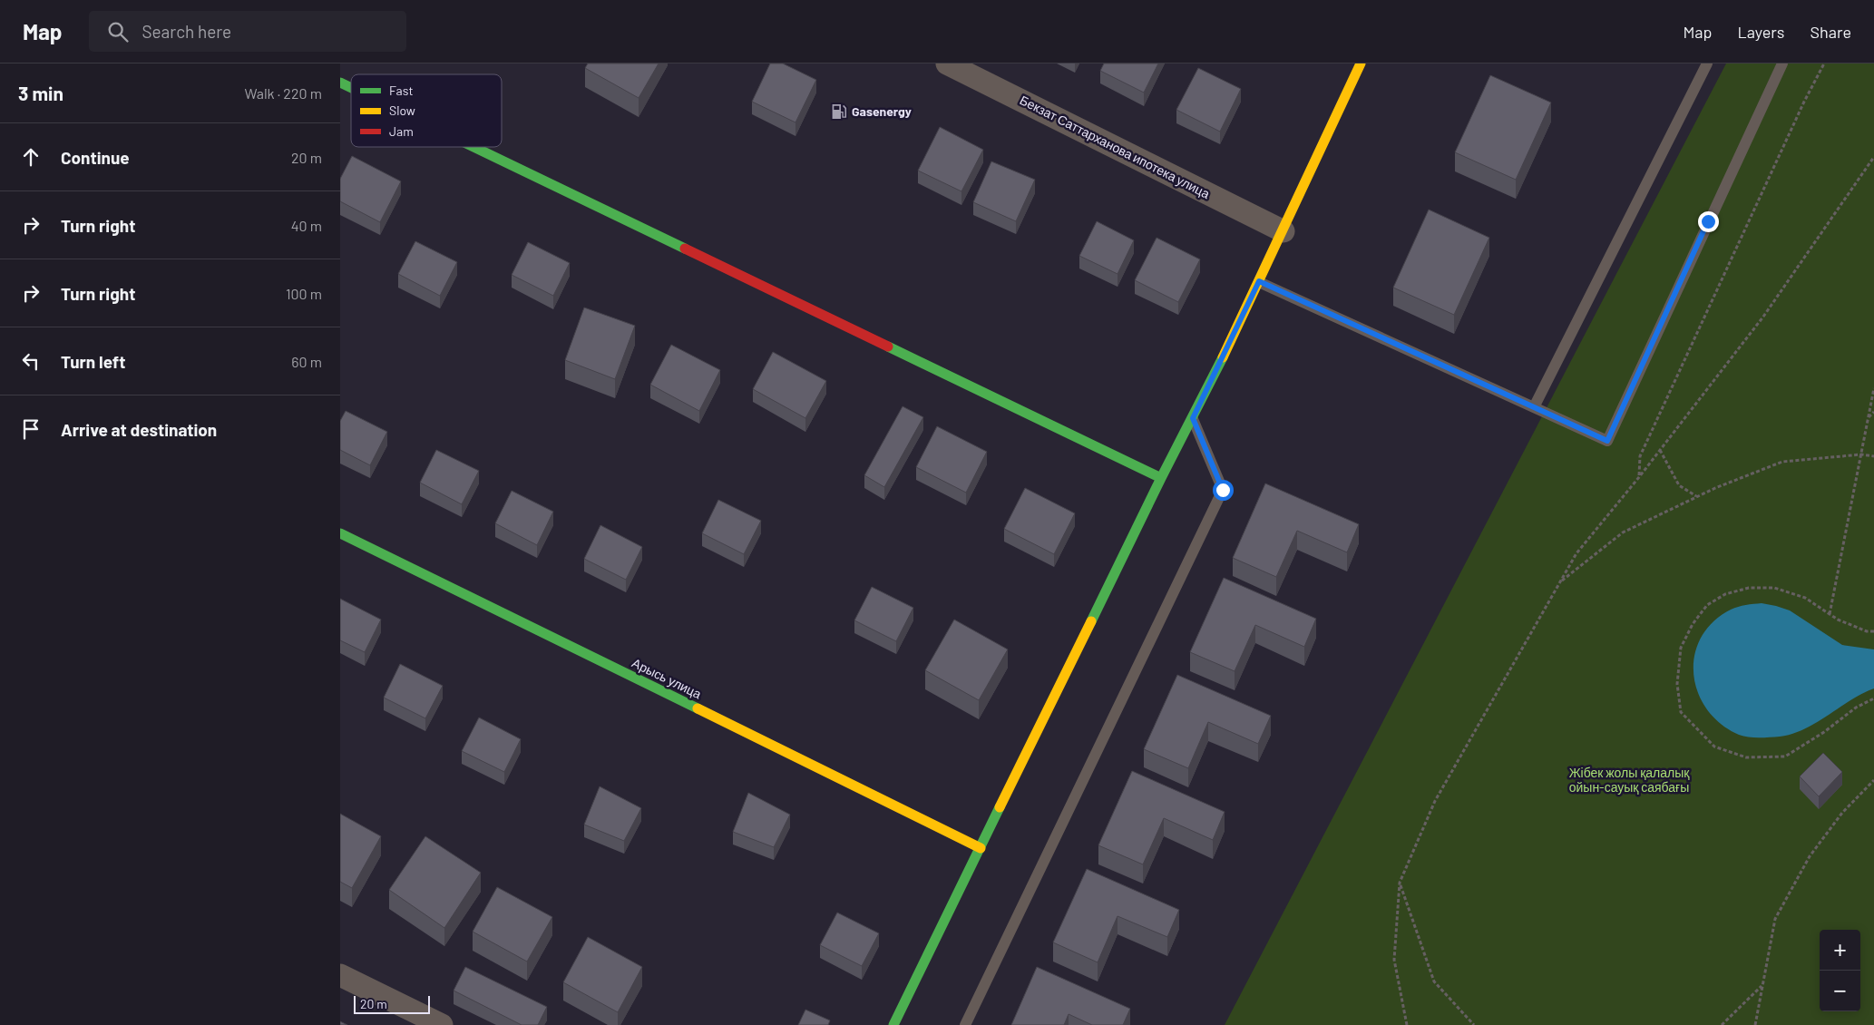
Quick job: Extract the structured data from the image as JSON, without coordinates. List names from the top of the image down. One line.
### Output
{"streets":{"street":["Бекзат Саттарханова ипотека улица","Арысь улица"]},"parks":["Жібек жолы қалалық ойын-сауық саябағы"],"places":{"fuel station":["Gasenergy"]},"legend":["Fast","Slow","Jam"],"scale_bar":"20 m","page":{"header":"Map","search":"Search here","nav":["Map","Layers","Share"],"heading":["3 min","Walk · 220 m"],"list":[["Continue","20 m"],["Turn right","40 m"],["Turn right","100 m"],["Turn left","60 m"],"Arrive at destination"],"map_buttons":["+","−"],"scale":"20 m"}}
